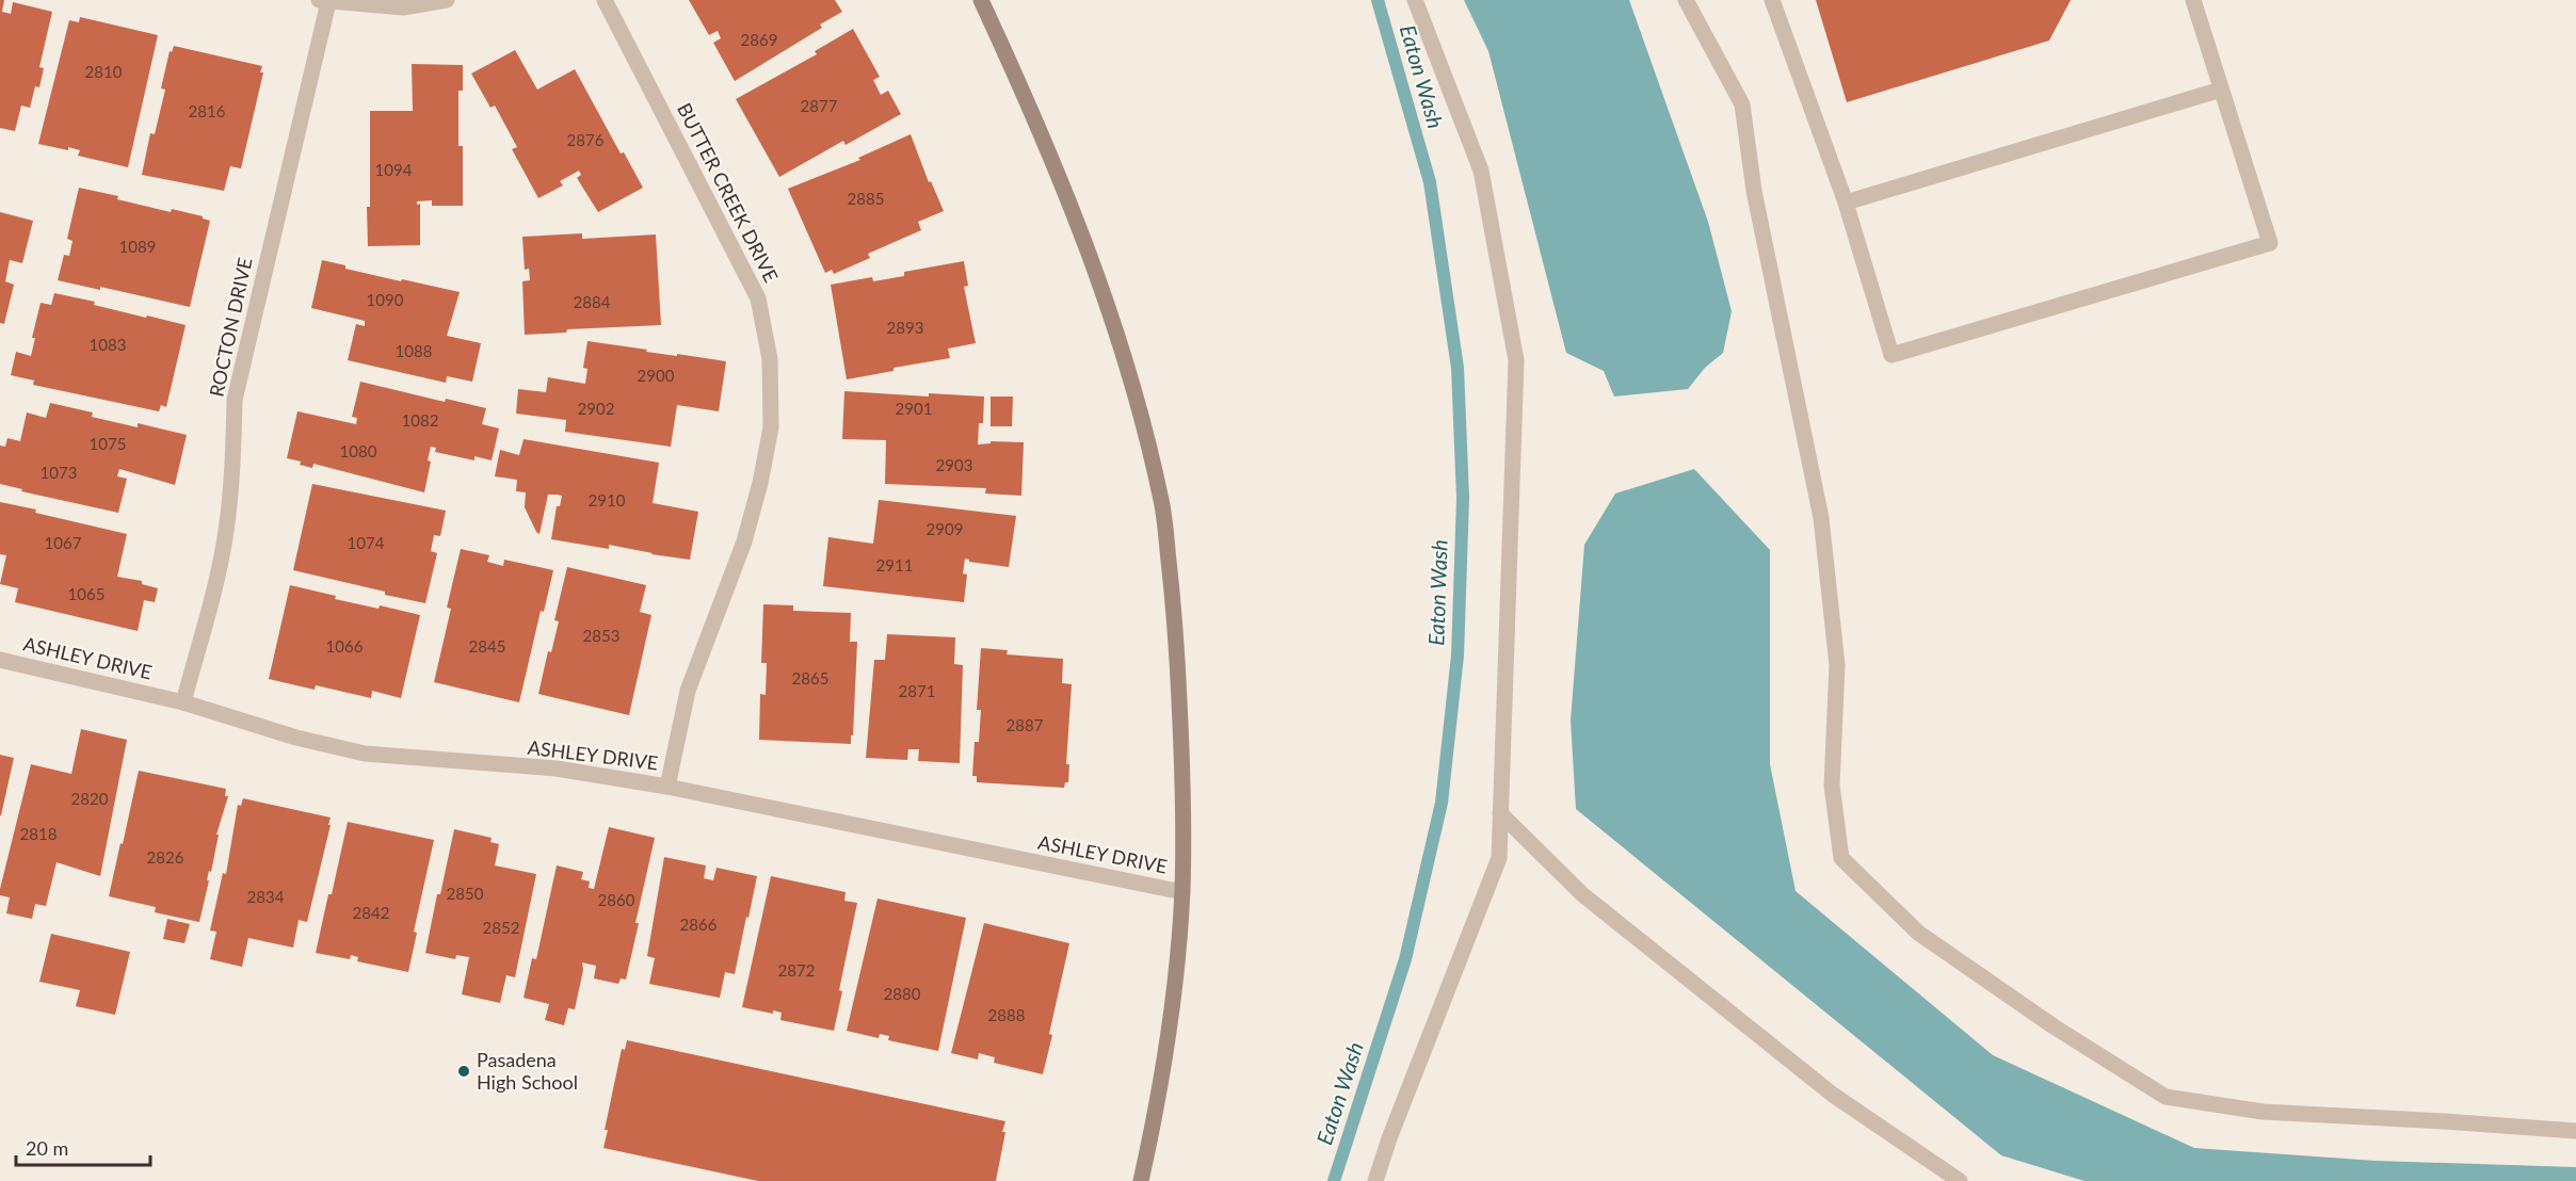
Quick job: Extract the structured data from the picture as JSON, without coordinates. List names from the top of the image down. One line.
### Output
{"streets":{"street":["BUTTER CREEK DRIVE","ROCTON DRIVE","ASHLEY DRIVE"]},"crossings":[["BUTTER CREEK DRIVE","ASHLEY DRIVE"],["ROCTON DRIVE","ASHLEY DRIVE"]],"water":["Eaton Wash"],"places":["Pasadena High School"],"house_numbers":["2869","2810","2877","2816","2876","1094","2885","1089","1090","2884","2893","1083","1088","2900","2902","2901","1082","1075","1080","2903","1073","2910","2909","1067","1074","2911","1065","2853","1066","2845","2865","2871","2887","2820","2818","2826","2850","2834","2860","2842","2866","2852","2872","2880","2888"],"scale_bar":"20 m"}
